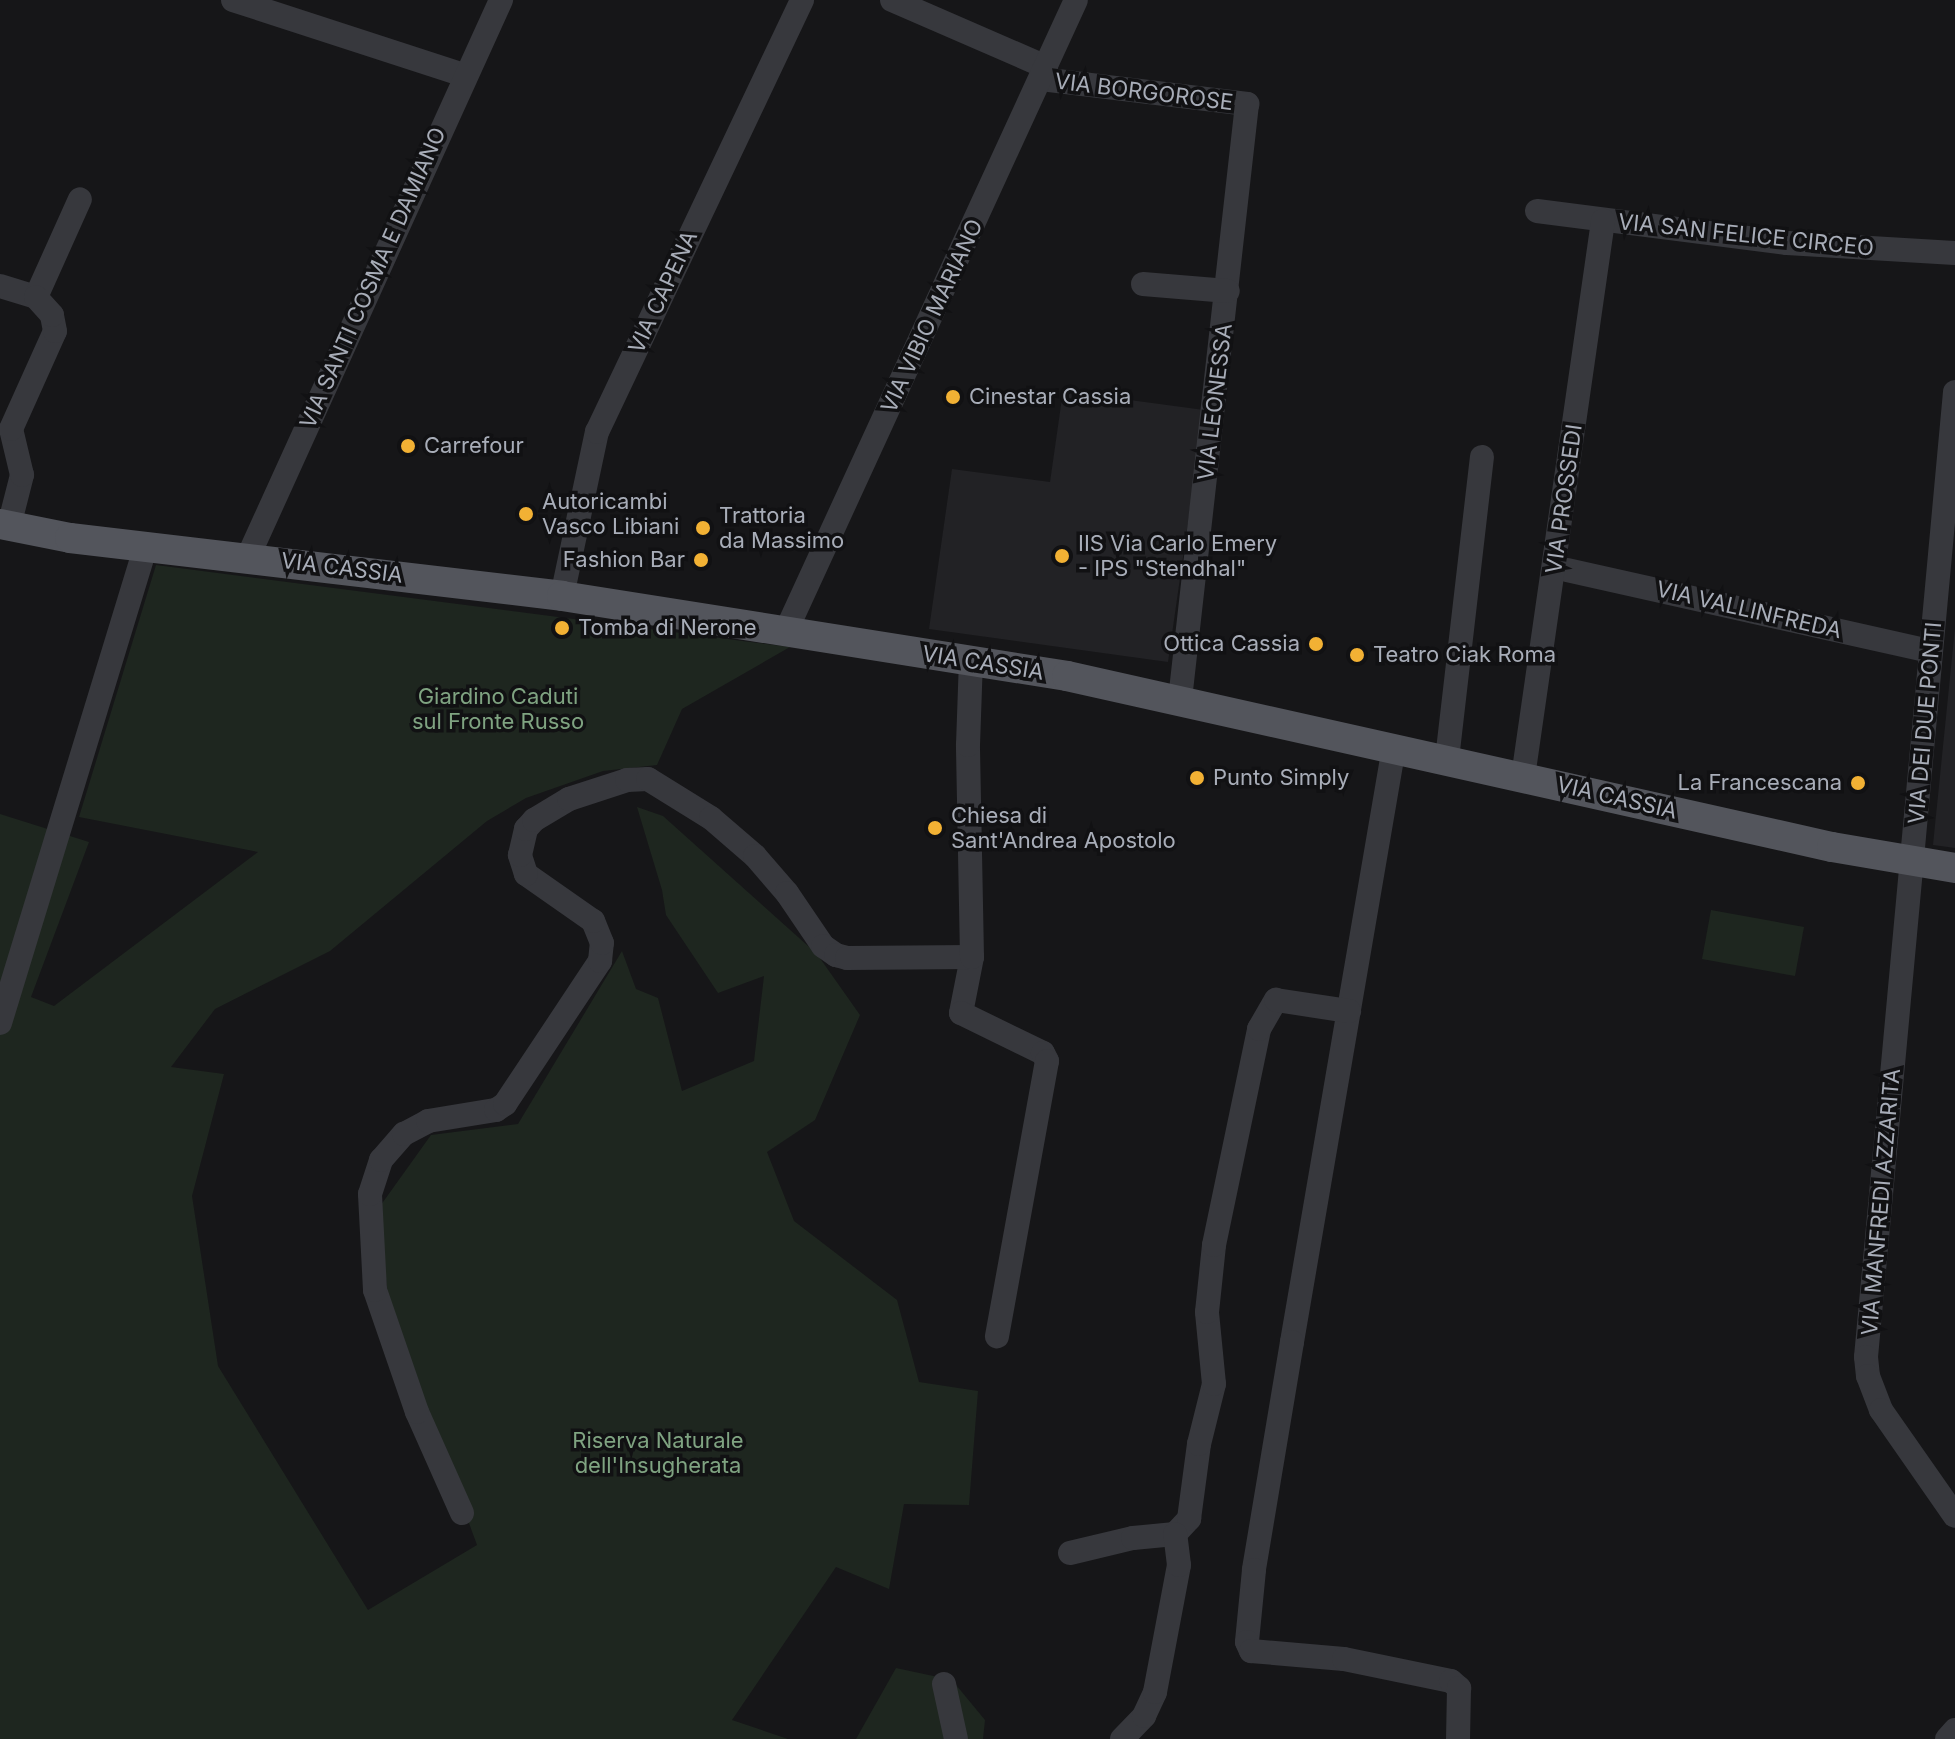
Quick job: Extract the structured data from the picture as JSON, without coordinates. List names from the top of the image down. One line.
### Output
{"streets":{"main road":["VIA CASSIA"],"street":["VIA BORGOROSE","VIA SAN FELICE CIRCEO","VIA SANTI COSMA E DAMIANO","VIA CAPENA","VIA VIBIO MARIANO","VIA LEONESSA","VIA PROSSEDI","VIA VALLINFREDA","VIA DEI DUE PONTI","VIA MANFREDI AZZARITA"]},"crossings":[["VIA BORGOROSE","VIA VIBIO MARIANO"],["VIA BORGOROSE","VIA LEONESSA"],["VIA SAN FELICE CIRCEO","VIA PROSSEDI"],["VIA SANTI COSMA E DAMIANO","VIA CASSIA"],["VIA CAPENA","VIA CASSIA"],["VIA VIBIO MARIANO","VIA CASSIA"],["VIA LEONESSA","VIA CASSIA"],["VIA PROSSEDI","VIA CASSIA"],["VIA CASSIA","VIA DEI DUE PONTI"],["VIA CASSIA","VIA MANFREDI AZZARITA"],["VIA VALLINFREDA","VIA DEI DUE PONTI"],["VIA DEI DUE PONTI","VIA MANFREDI AZZARITA"]],"parks":["Giardino Caduti sul Fronte Russo","Riserva Naturale dell'Insugherata"],"places":["Cinestar Cassia","Carrefour","Autoricambi Vasco Libiani","Trattoria da Massimo","IIS Via Carlo Emery - IPS \"Stendhal\"","Fashion Bar","Tomba di Nerone","Ottica Cassia","Teatro Ciak Roma","Punto Simply","La Francescana","Chiesa di Sant'Andrea Apostolo"]}
